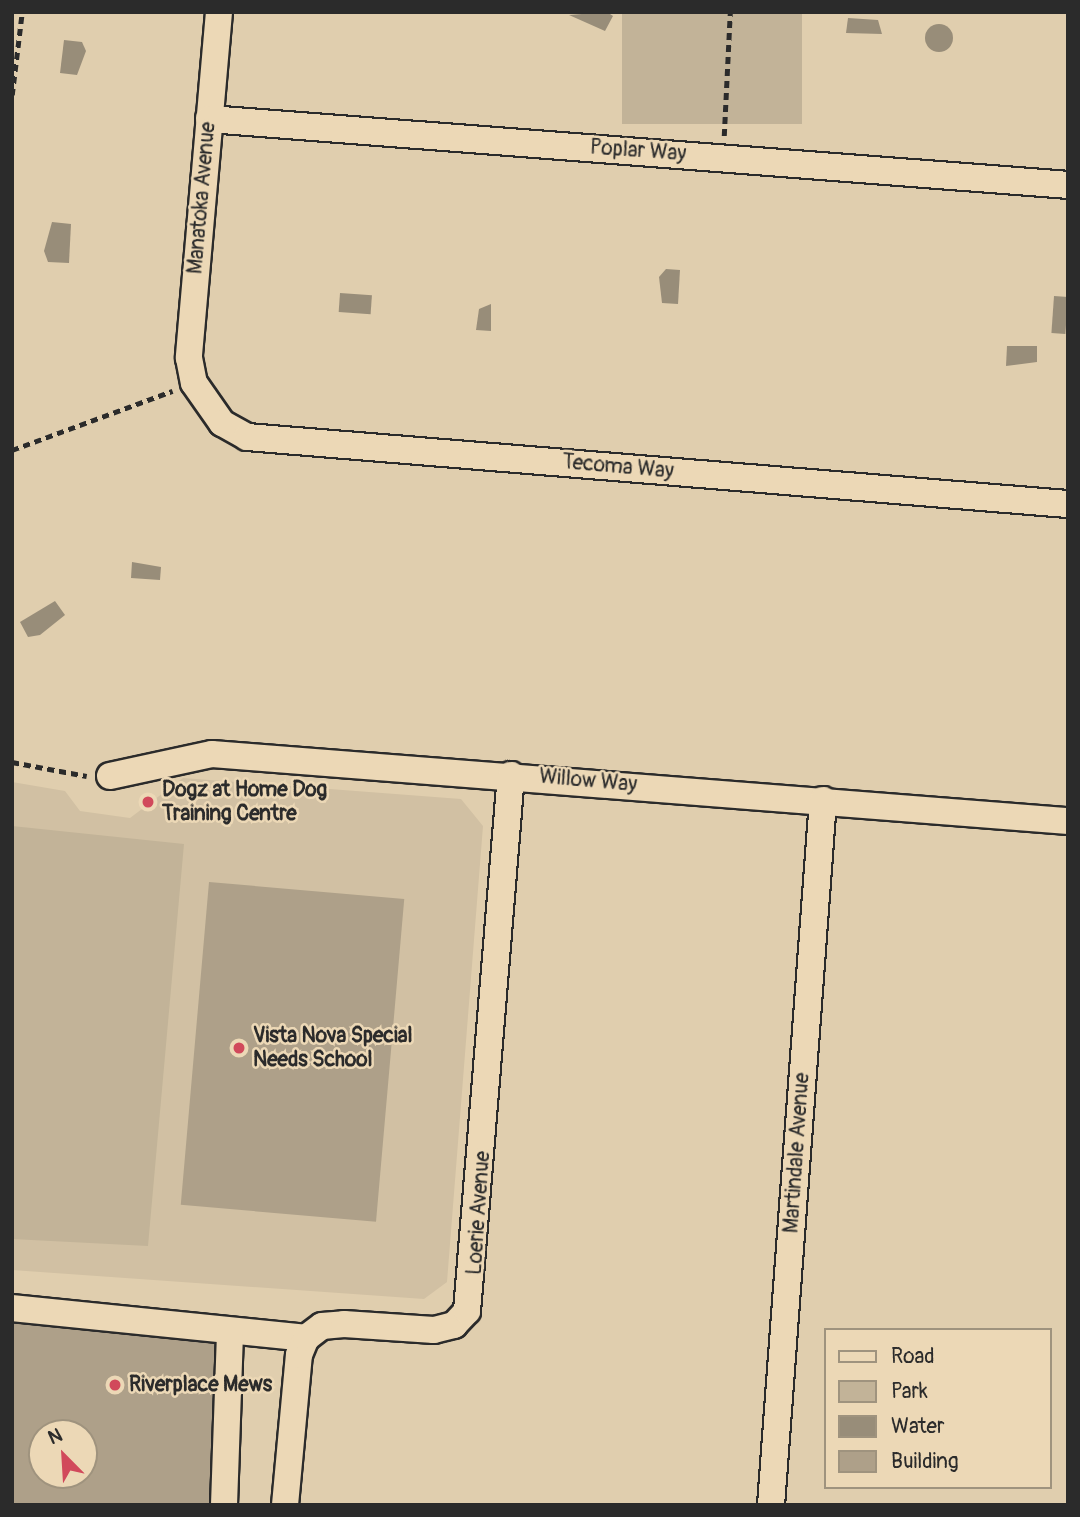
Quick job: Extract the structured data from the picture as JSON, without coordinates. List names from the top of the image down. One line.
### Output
{"streets":{"street":["Poplar Way","Manatoka Avenue","Tecoma Way","Willow Way","Martindale Avenue","Loerie Avenue"]},"crossings":[["Poplar Way","Manatoka Avenue"],["Manatoka Avenue","Tecoma Way"],["Willow Way","Martindale Avenue"],["Willow Way","Loerie Avenue"]],"places":["Dogz at Home Dog Training Centre","Vista Nova Special Needs School","Riverplace Mews"],"legend":["Road","Park","Water","Building"],"north":"top left"}
